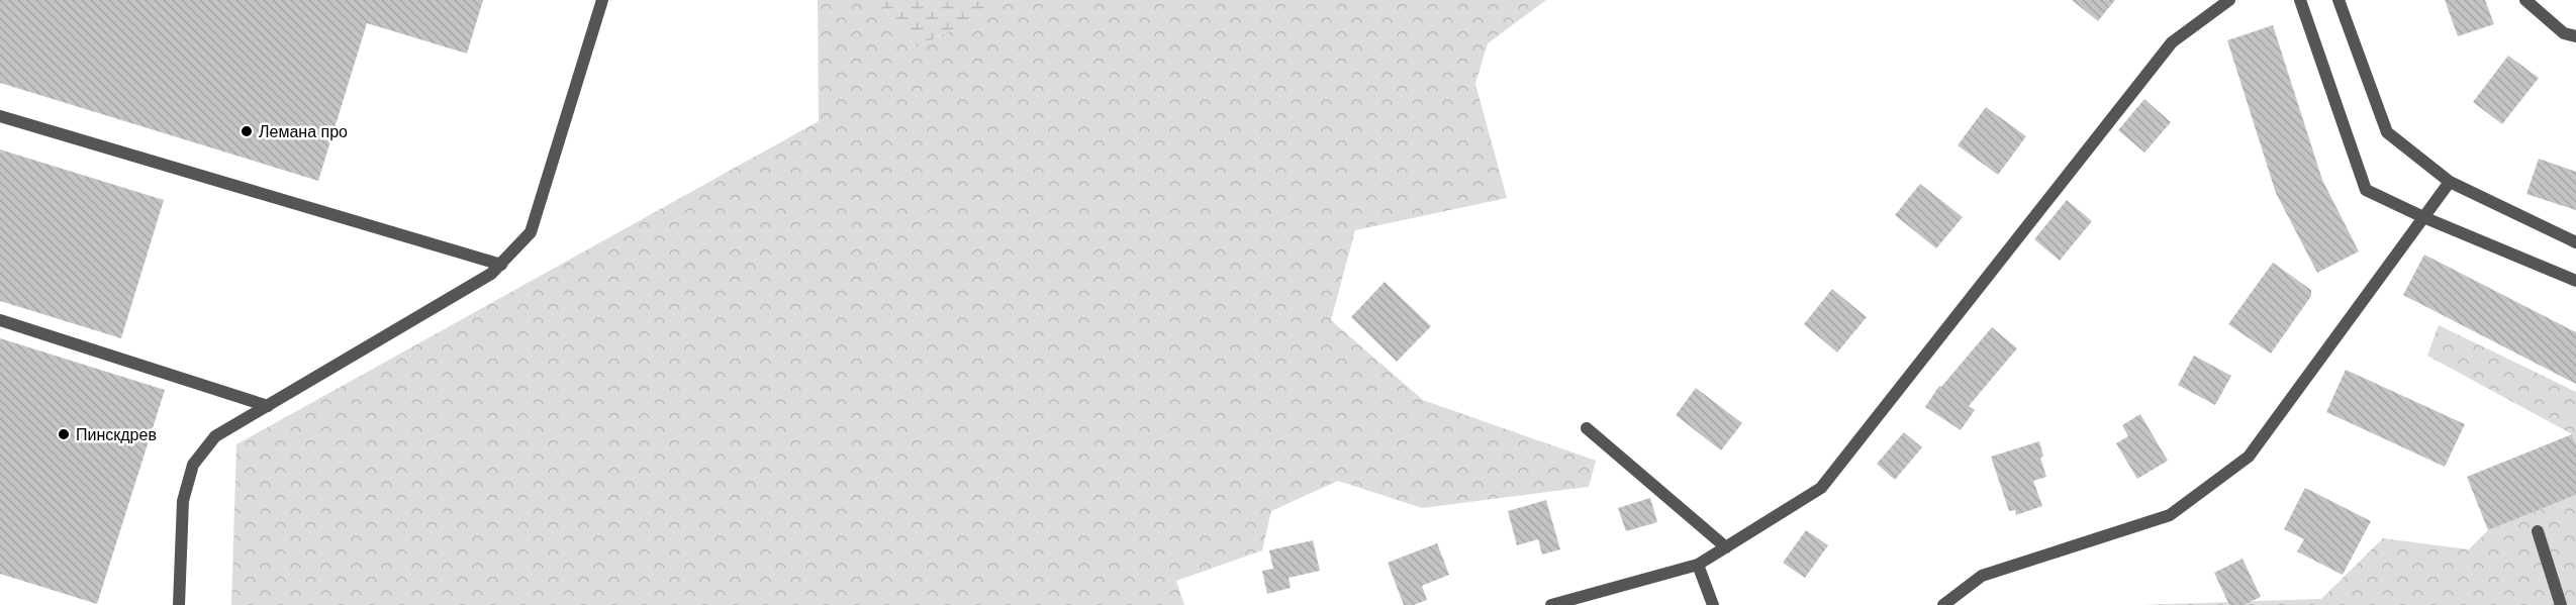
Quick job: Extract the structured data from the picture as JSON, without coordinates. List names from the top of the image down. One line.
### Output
{"places":["Лемана про","Пинскдрев"]}
